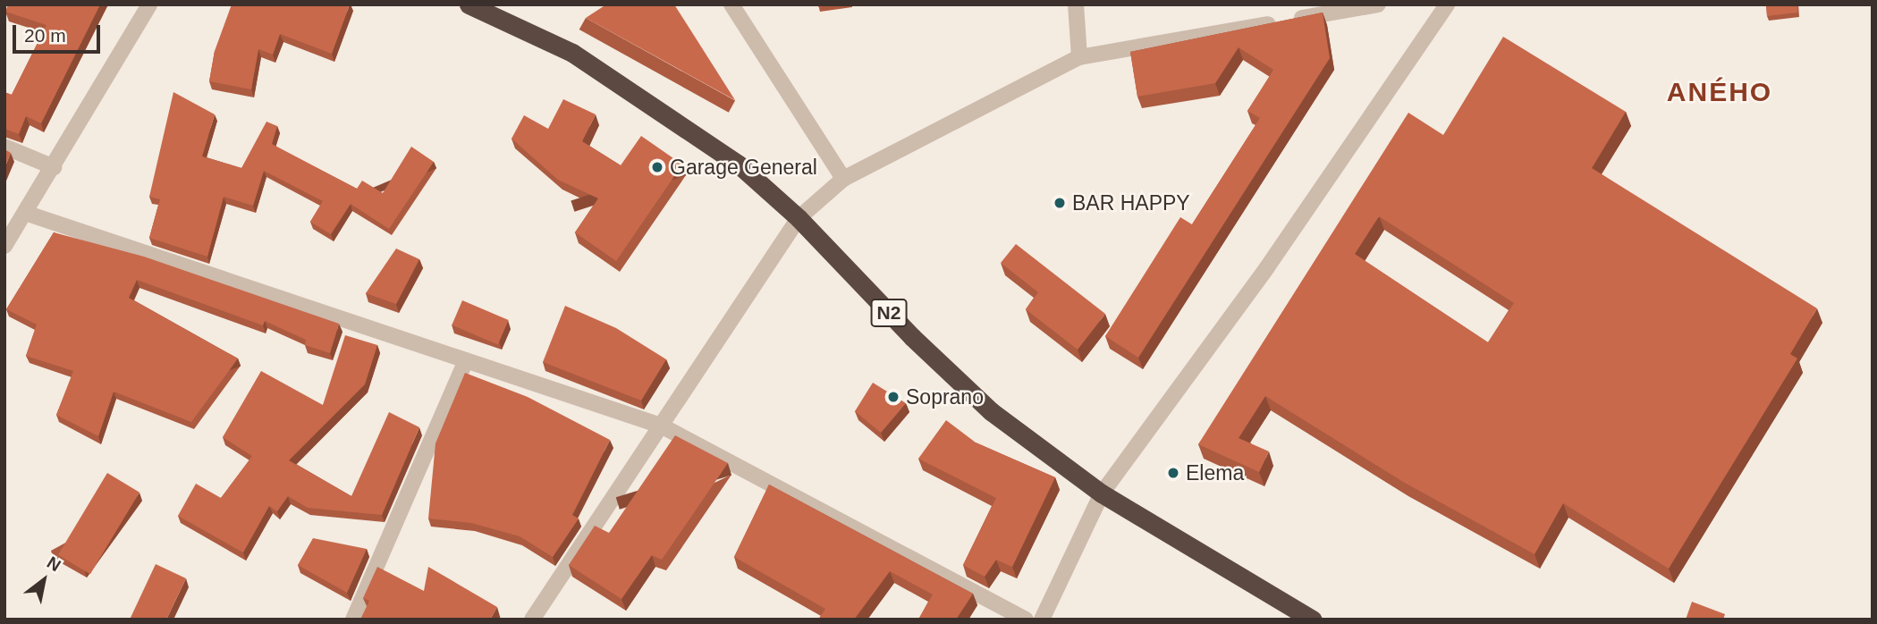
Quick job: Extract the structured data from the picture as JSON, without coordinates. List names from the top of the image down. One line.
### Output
{"streets":{"highway":["N2"]},"districts":["ANÉHO"],"places":["Garage General","BAR HAPPY","Soprano","Elema"],"scale_bar":"20 m","north":"top right"}
